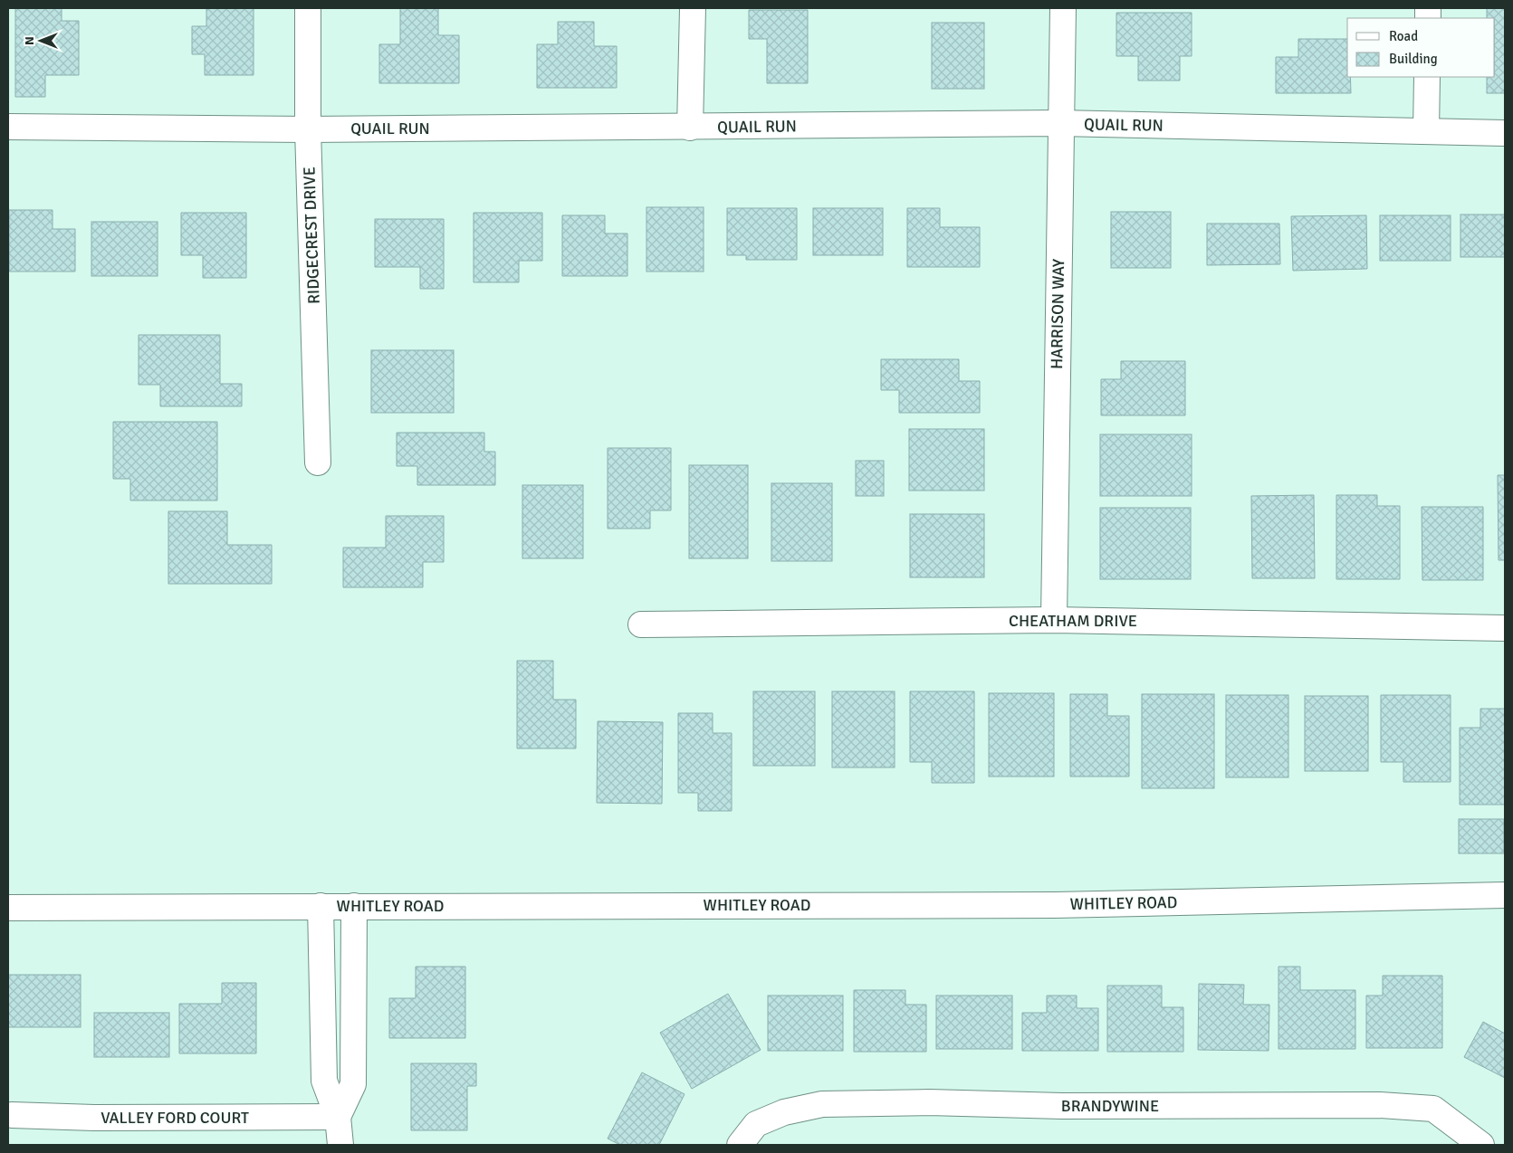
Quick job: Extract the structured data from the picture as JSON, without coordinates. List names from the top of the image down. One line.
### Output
{"streets":{"street":["QUAIL RUN","RIDGECREST DRIVE","HARRISON WAY","CHEATHAM DRIVE","WHITLEY ROAD","BRANDYWINE","VALLEY FORD COURT"]},"crossings":[["QUAIL RUN","RIDGECREST DRIVE"],["QUAIL RUN","HARRISON WAY"],["HARRISON WAY","CHEATHAM DRIVE"]],"legend":["Road","Building"],"north":"left"}
